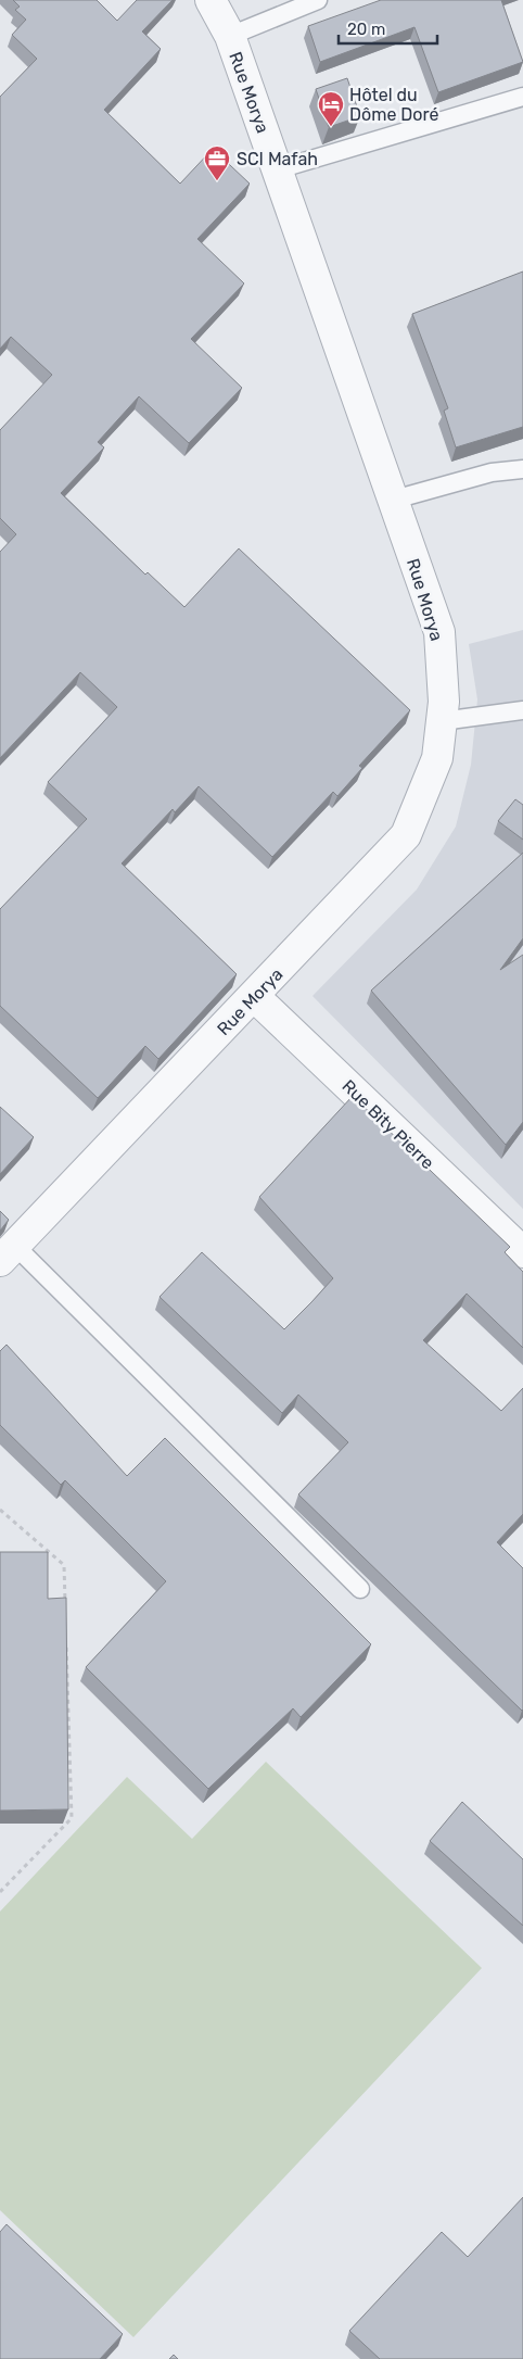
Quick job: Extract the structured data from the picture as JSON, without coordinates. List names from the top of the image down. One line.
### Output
{"streets":{"street":["Rue Morya","Rue Bity Pierre"]},"crossings":[["Rue Morya","Rue Bity Pierre"]],"places":{"hotel":["Hôtel du Dôme Doré"],"office":["SCI Mafah"]},"scale_bar":"20 m"}
